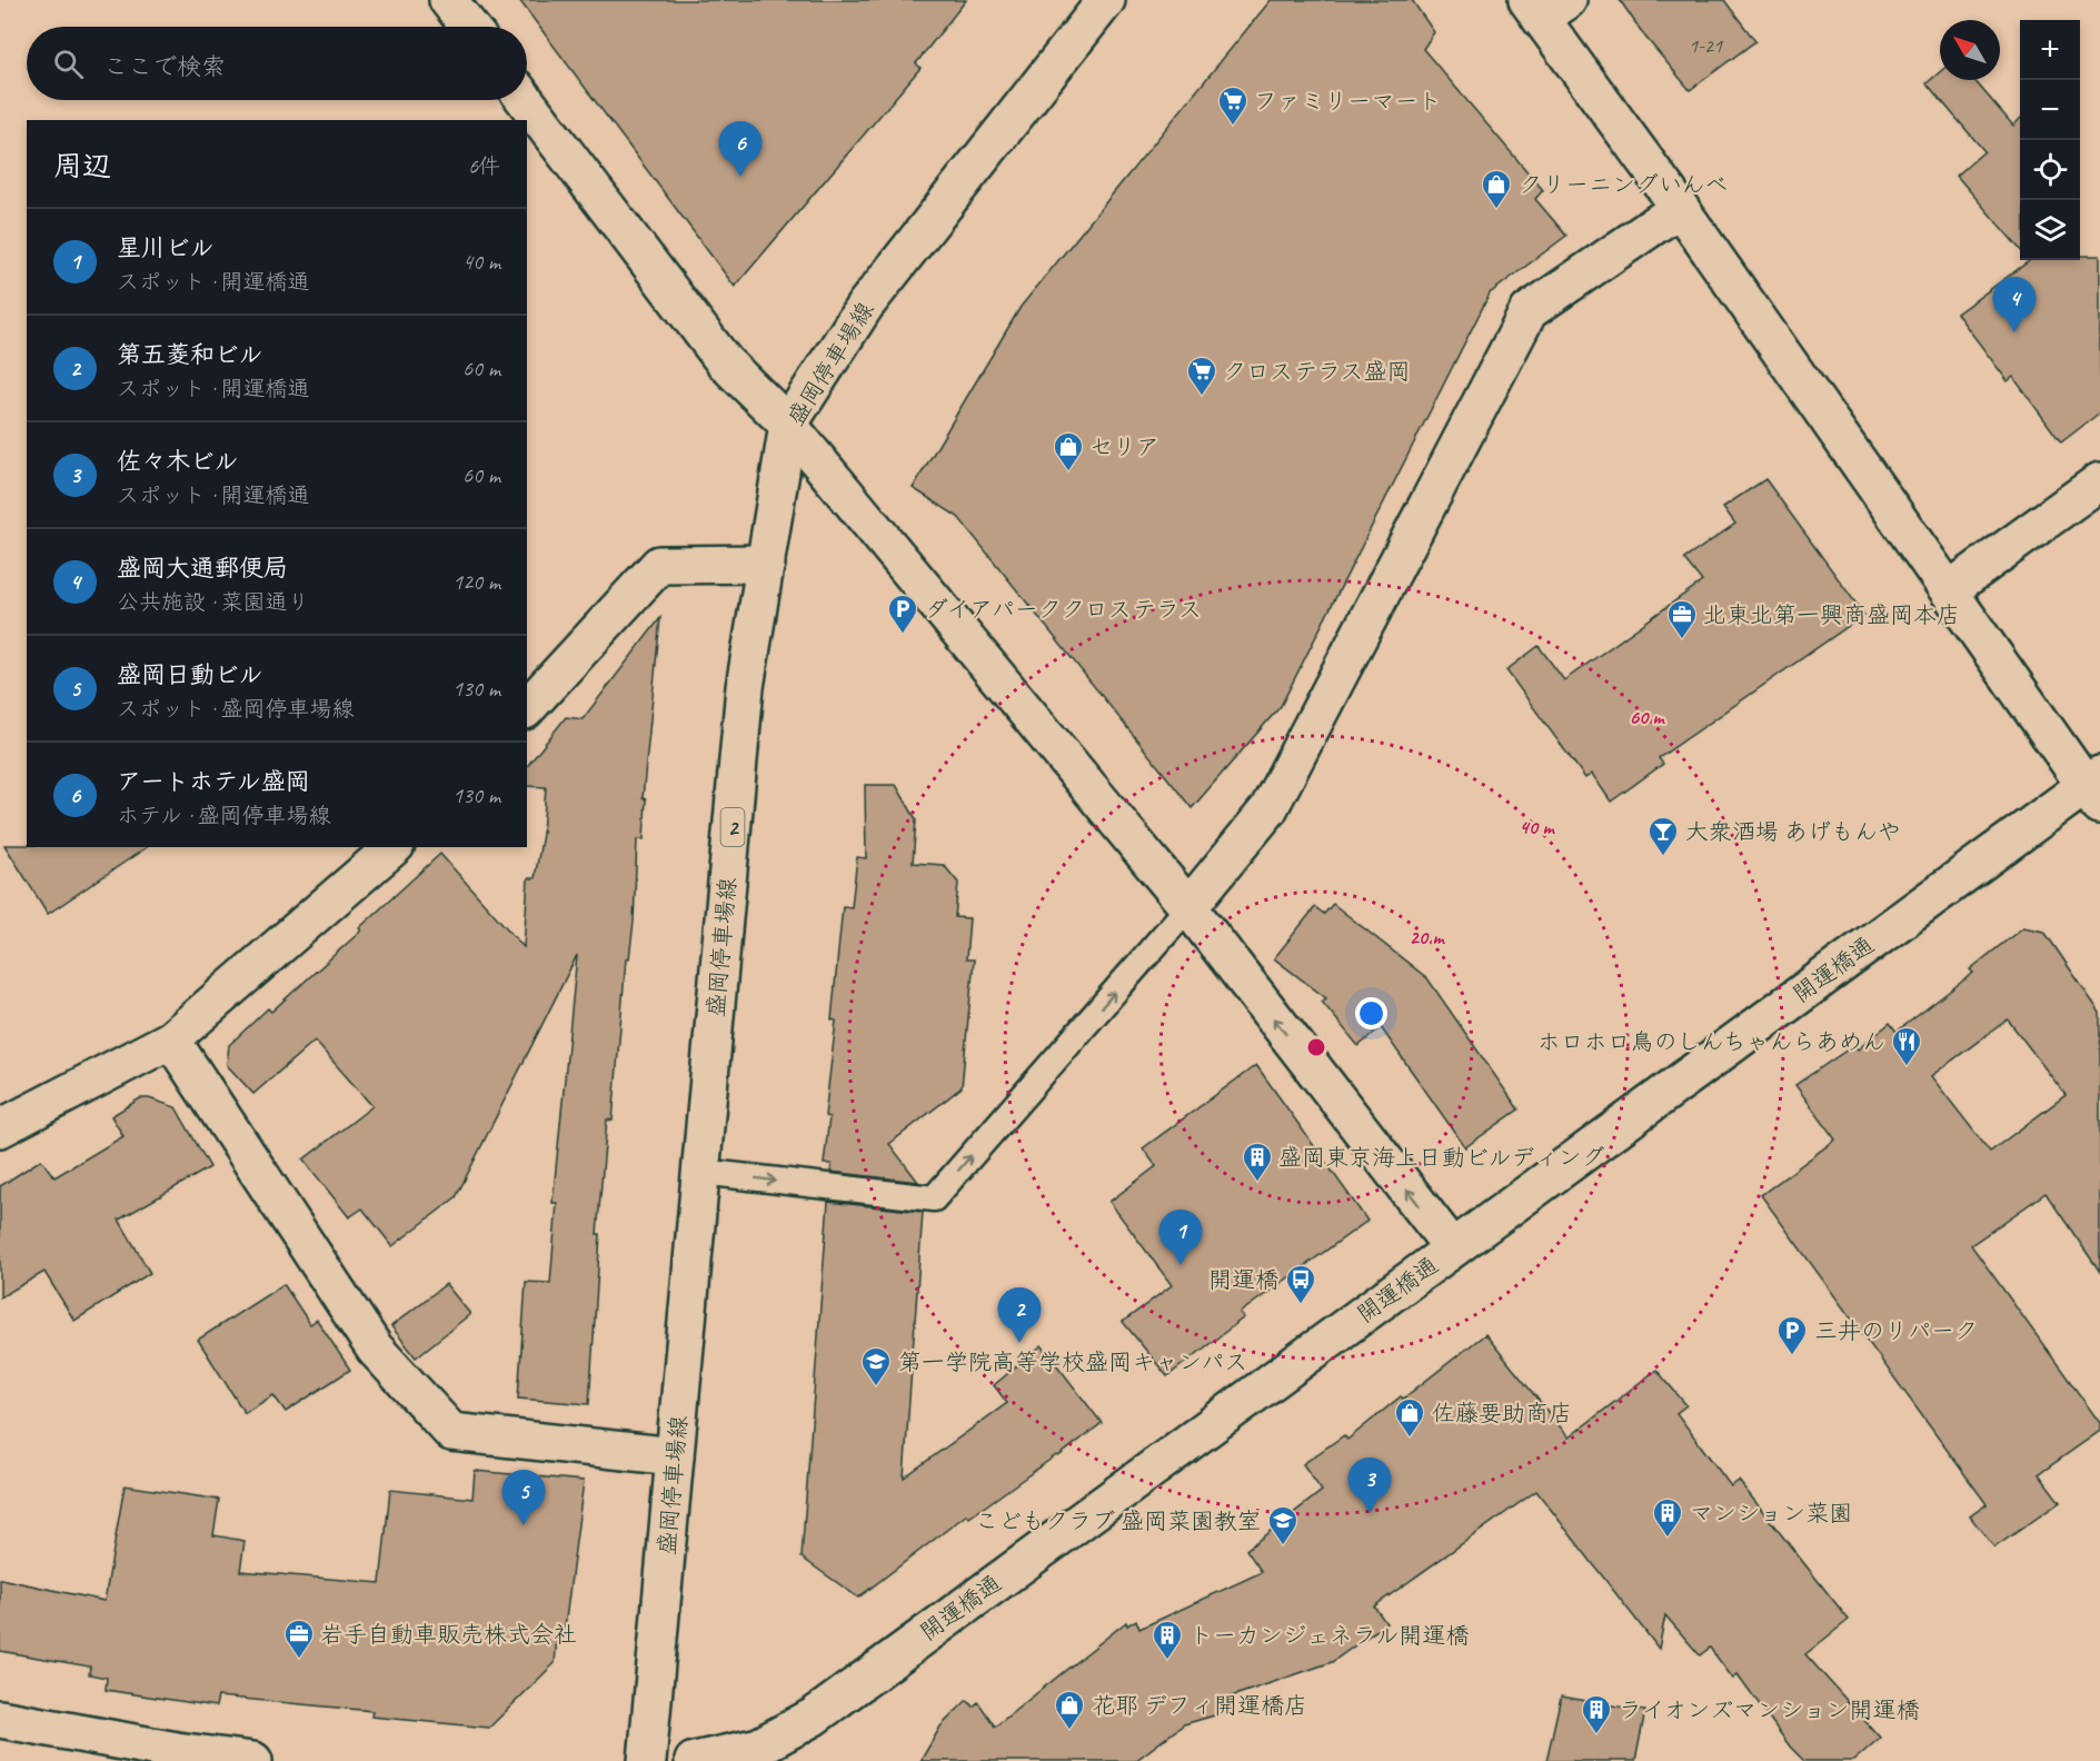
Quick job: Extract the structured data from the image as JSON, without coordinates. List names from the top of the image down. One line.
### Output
{"streets":{"street":["盛岡停車場線","2","開運橋通"]},"places":{"supermarket":["ファミリーマート","クロステラス盛岡"],"shop":["クリーニングいんべ","セリア","佐藤要助商店","花耶 デフィ開運橋店"],"parking":["ダイアパーククロステラス","三井のリパーク"],"office":["北東北第一興商盛岡本店","岩手自動車販売株式会社"],"bar":["大衆酒場 あげもんや"],"restaurant":["ホロホロ鳥のしんちゃんらあめん"],"building":["盛岡東京海上日動ビルディング","マンション菜園","トーカンジェネラル開運橋","ライオンズマンション開運橋"],"bus stop":["開運橋"],"school or university":["第一学院高等学校盛岡キャンパス","こどもクラブ 盛岡菜園教室"]},"house_numbers":["1-21"],"north":"top left","page":{"map_buttons":["+","−"],"search":"ここで検索","heading":["周辺","6件"],"pins":["6","4","1","2","3","5"],"list":[{"mark":"1","name":"星川ビル","note":"スポット · 開運橋通","value":"40 m"},{"mark":"2","name":"第五菱和ビル","note":"スポット · 開運橋通","value":"60 m"},{"mark":"3","name":"佐々木ビル","note":"スポット · 開運橋通","value":"60 m"},{"mark":"4","name":"盛岡大通郵便局","note":"公共施設 · 菜園通り","value":"120 m"},{"mark":"5","name":"盛岡日動ビル","note":"スポット · 盛岡停車場線","value":"130 m"},{"mark":"6","name":"アートホテル盛岡","note":"ホテル · 盛岡停車場線","value":"130 m"}]},"rings":["60 m","40 m","20 m"]}
